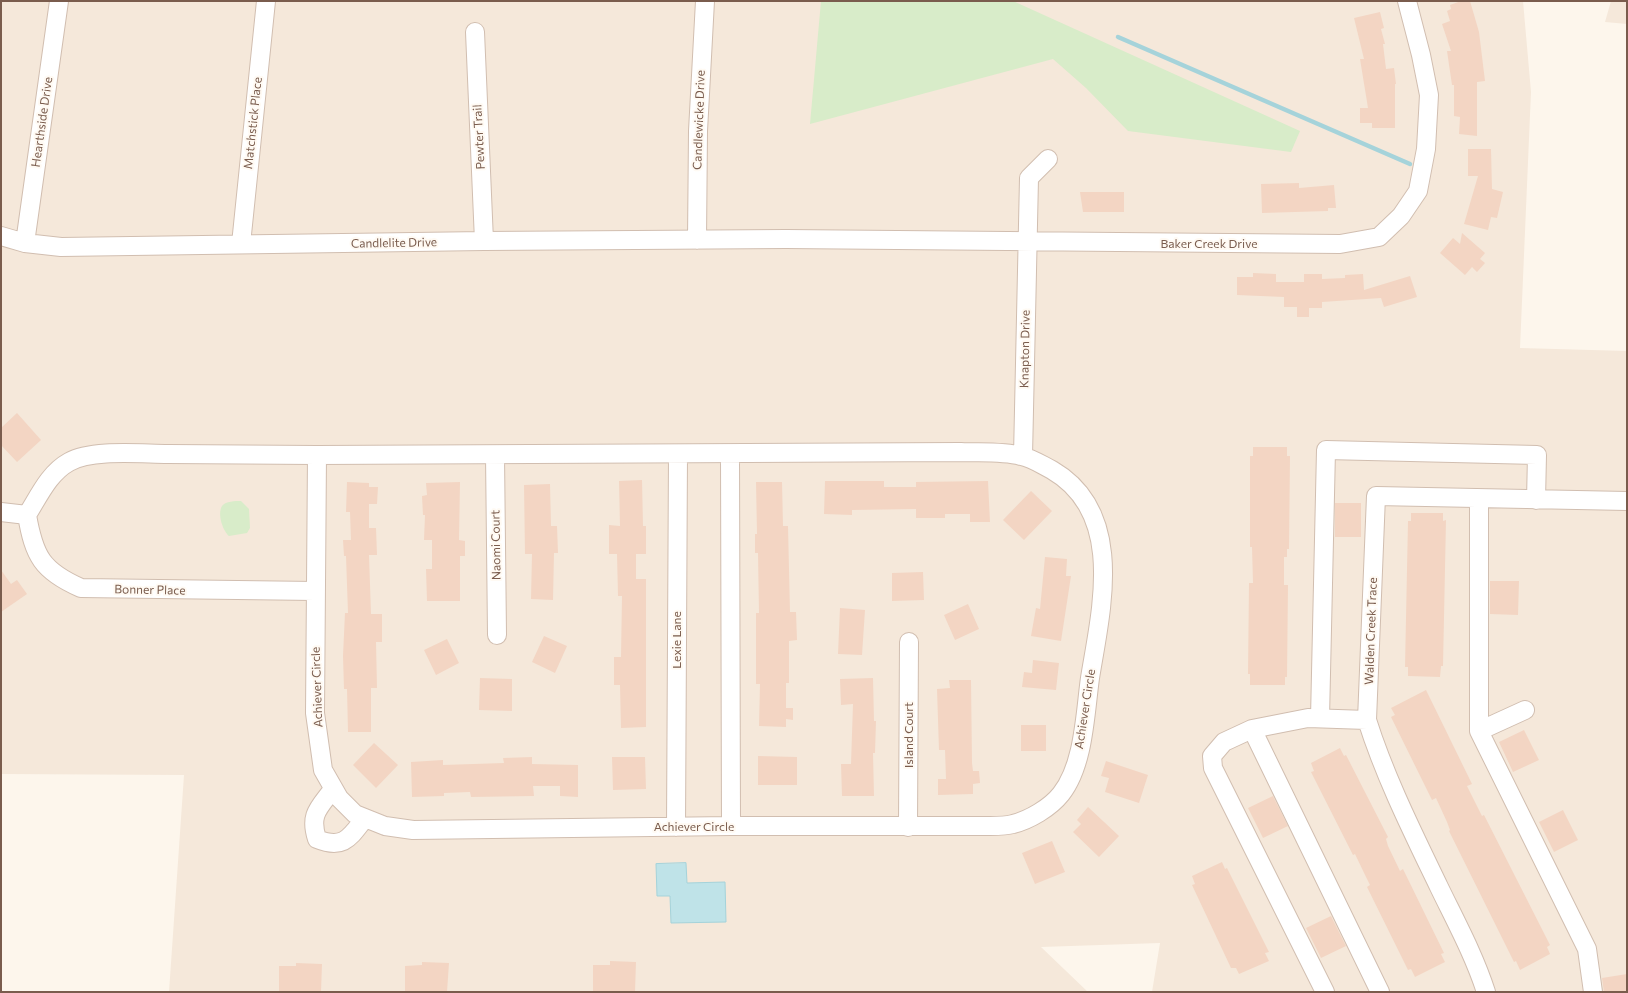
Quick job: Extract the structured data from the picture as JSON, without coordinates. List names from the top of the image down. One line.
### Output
{"streets":{"street":["Candlewicke Drive","Hearthside Drive","Matchstick Place","Pewter Trail","Candlelite Drive","Baker Creek Drive","Knapton Drive","Naomi Court","Bonner Place","Walden Creek Trace","Lexie Lane","Achiever Circle","Island Court"]},"crossings":[["Candlewicke Drive","Candlelite Drive"],["Hearthside Drive","Candlelite Drive"],["Matchstick Place","Candlelite Drive"],["Pewter Trail","Candlelite Drive"],["Candlelite Drive","Baker Creek Drive"],["Baker Creek Drive","Knapton Drive"],["Knapton Drive","Achiever Circle"],["Naomi Court","Achiever Circle"],["Bonner Place","Achiever Circle"],["Lexie Lane","Achiever Circle"],["Achiever Circle","Island Court"]]}
